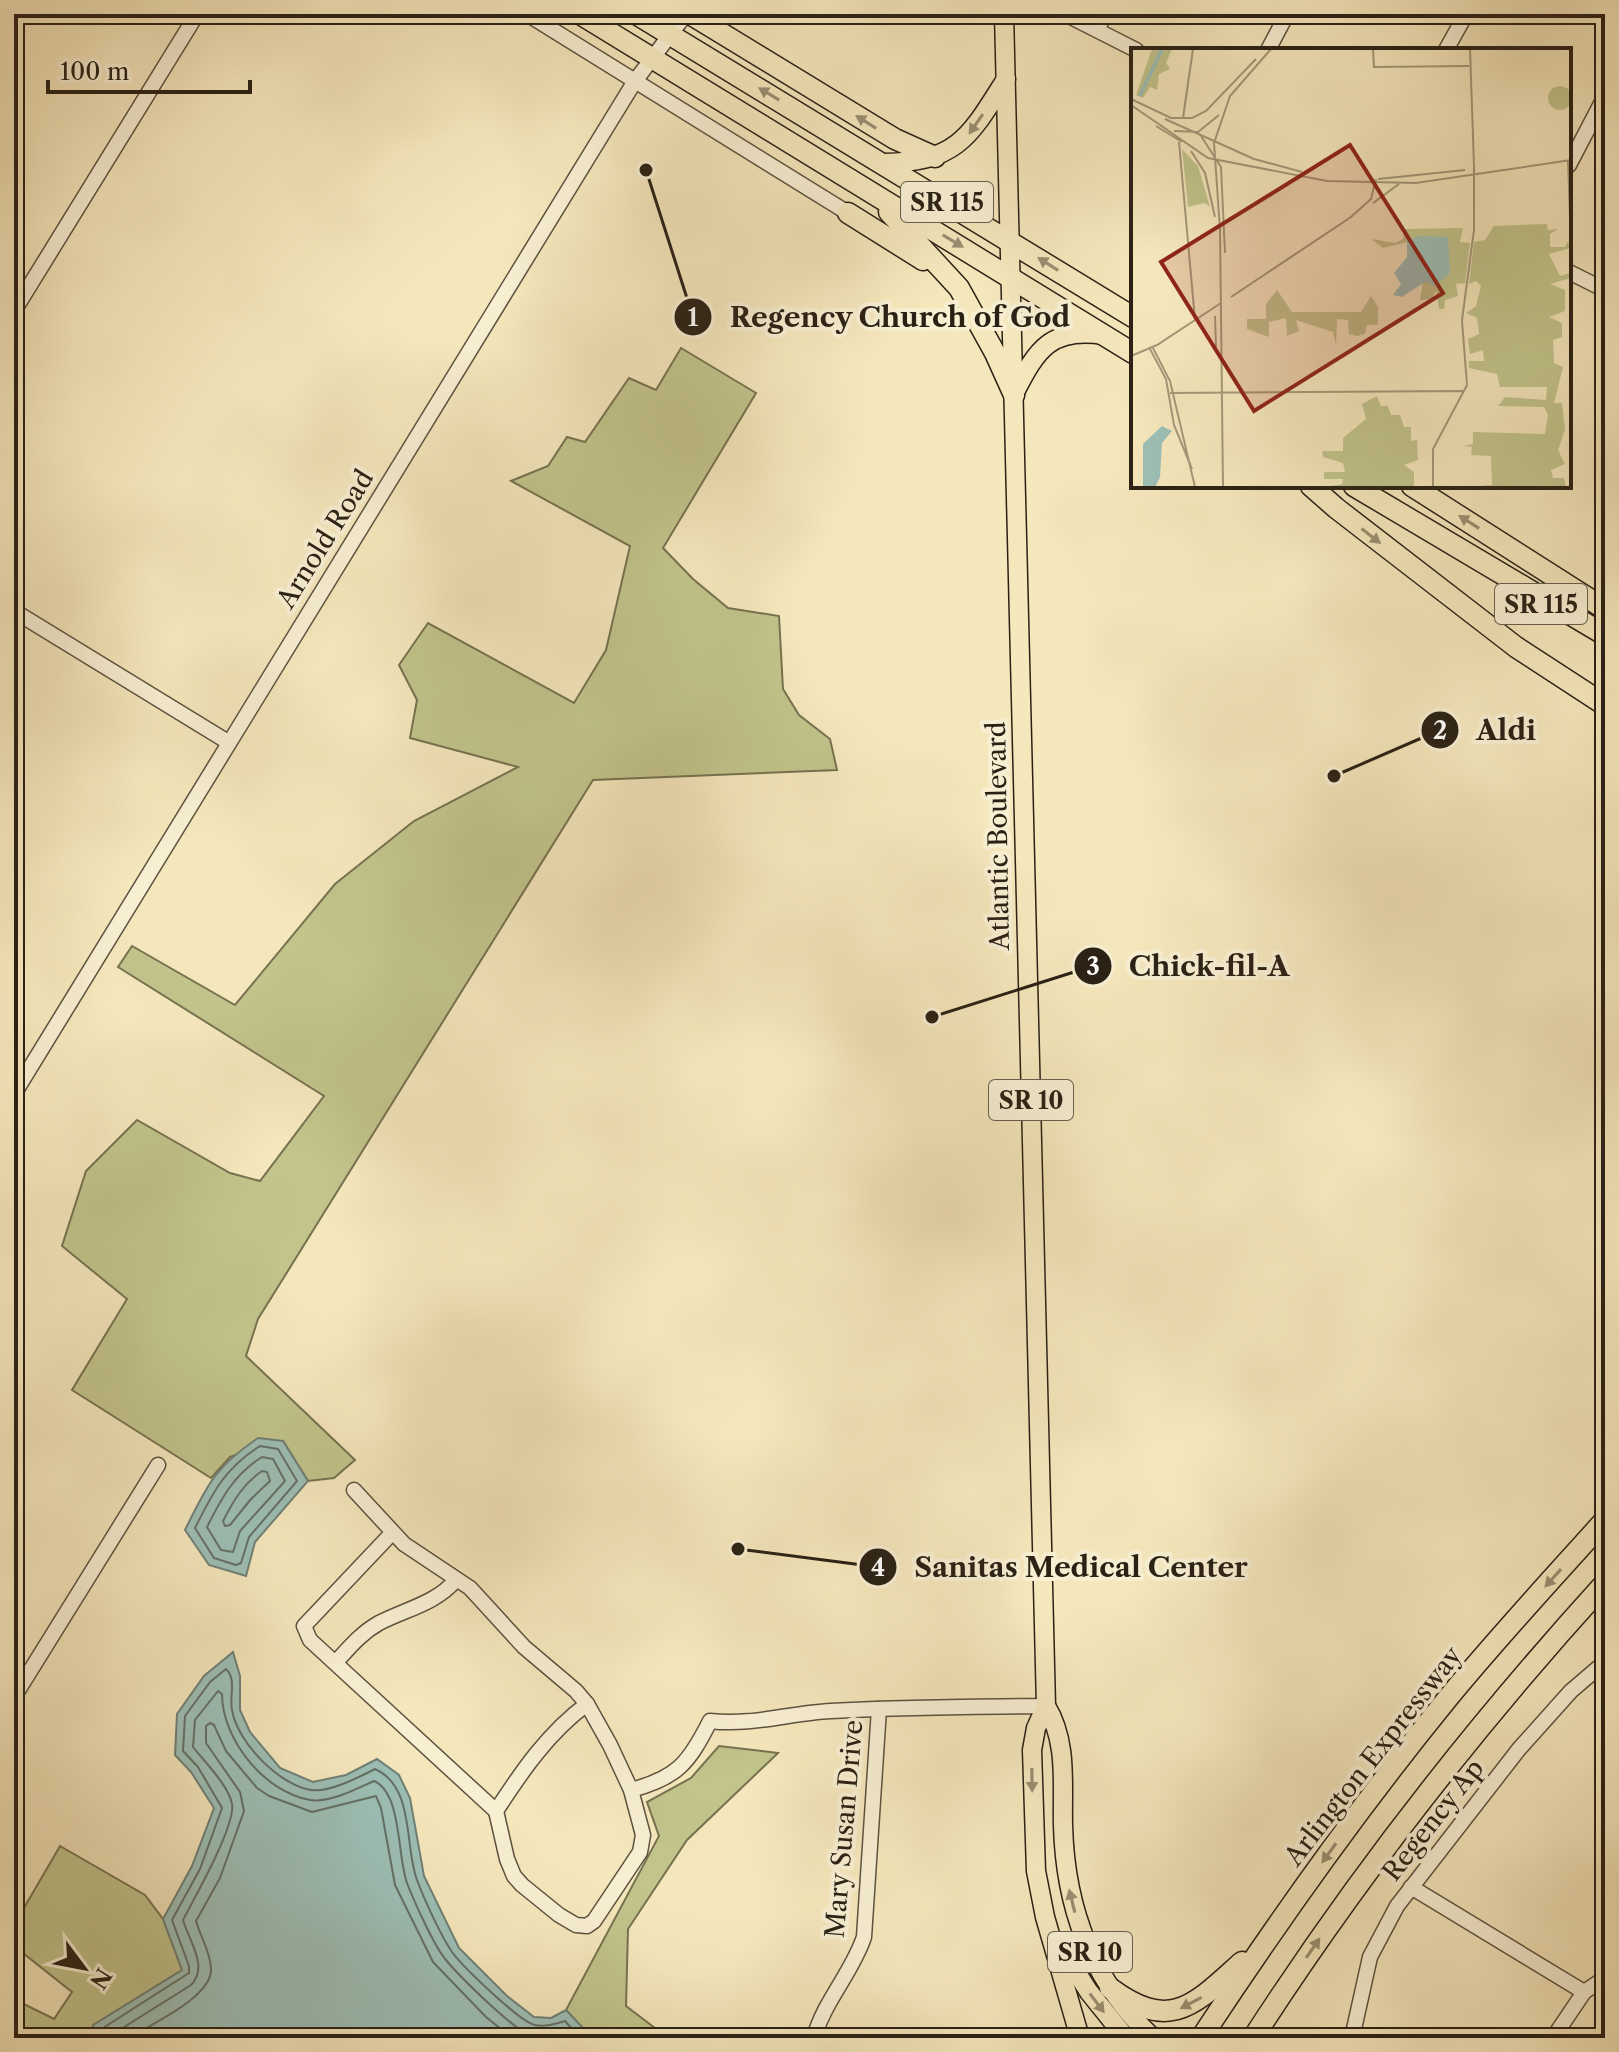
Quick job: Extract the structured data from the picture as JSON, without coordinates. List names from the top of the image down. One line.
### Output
{"streets":{"highway":["SR 115","Arlington Expressway"],"main road":["Atlantic Boulevard","SR 10"],"street":["Arnold Road","Regency Ap","Mary Susan Drive"]},"crossings":[["SR 115","Atlantic Boulevard"]],"places":["Regency Church of God","Aldi","Chick-fil-A","Sanitas Medical Center"],"scale_bar":"100 m","north":"bottom right"}
